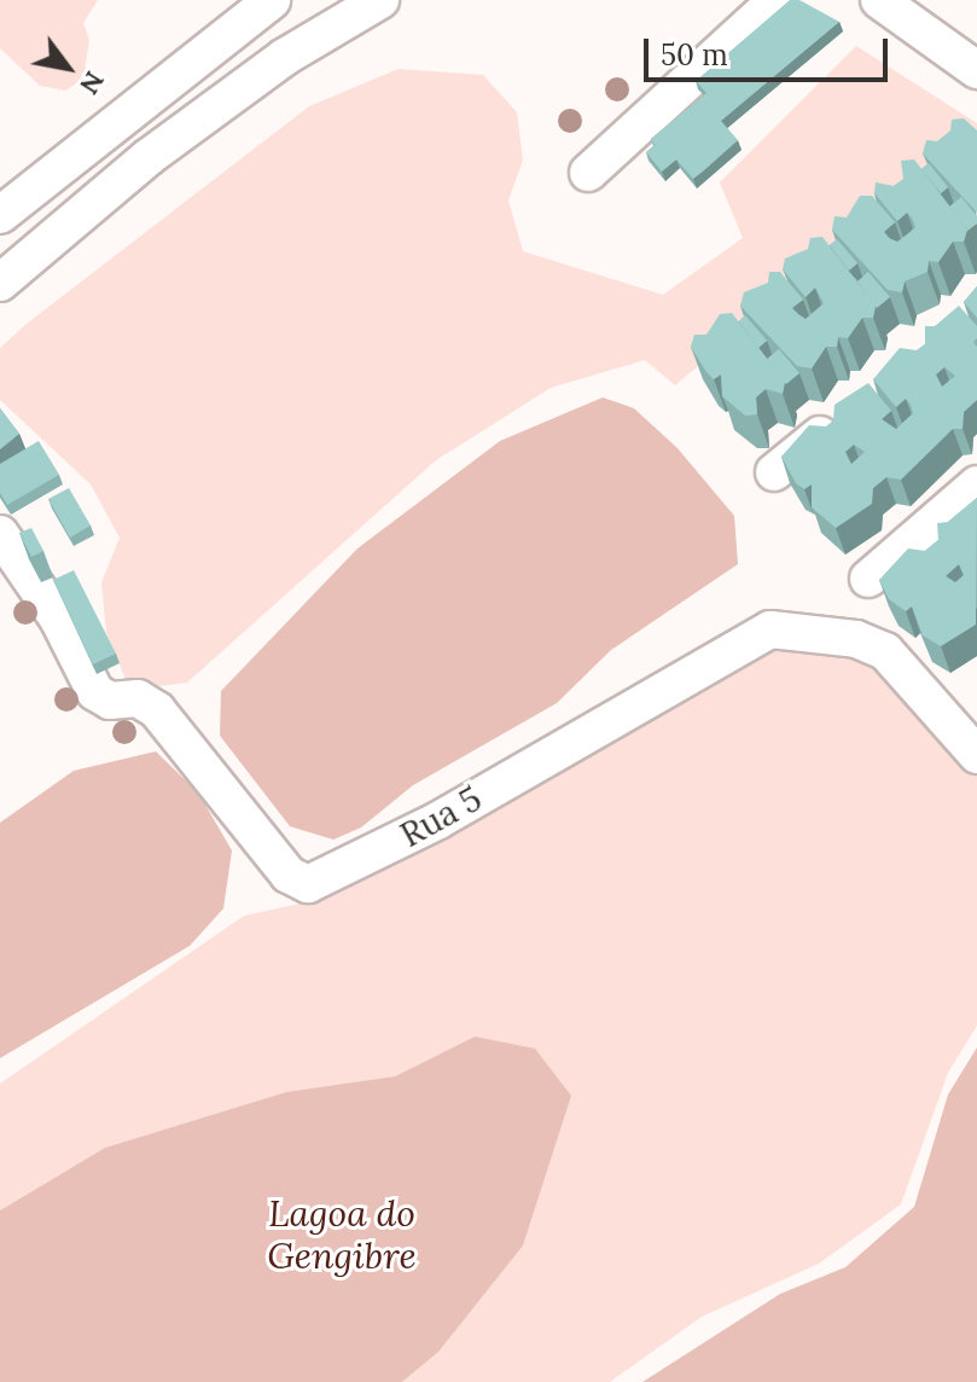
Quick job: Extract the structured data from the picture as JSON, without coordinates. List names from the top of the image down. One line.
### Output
{"streets":{"street":["Rua 5"]},"water":["Lagoa do Gengibre"],"scale_bar":"50 m","north":"bottom right"}
